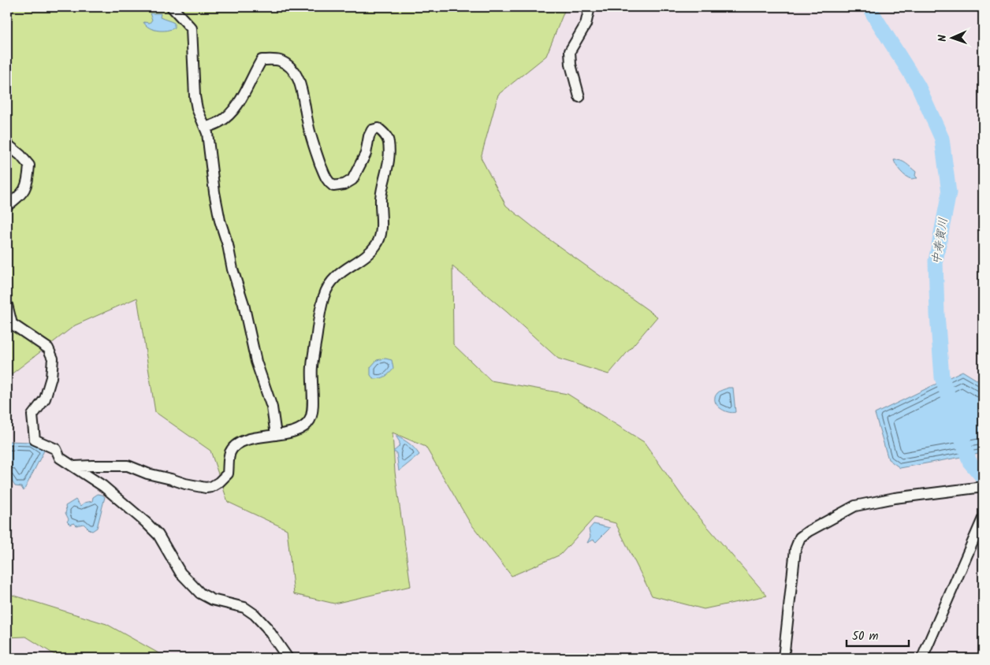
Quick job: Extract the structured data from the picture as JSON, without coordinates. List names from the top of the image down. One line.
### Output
{"water":["中寿賀川"],"scale_bar":"50 m","north":"left"}
